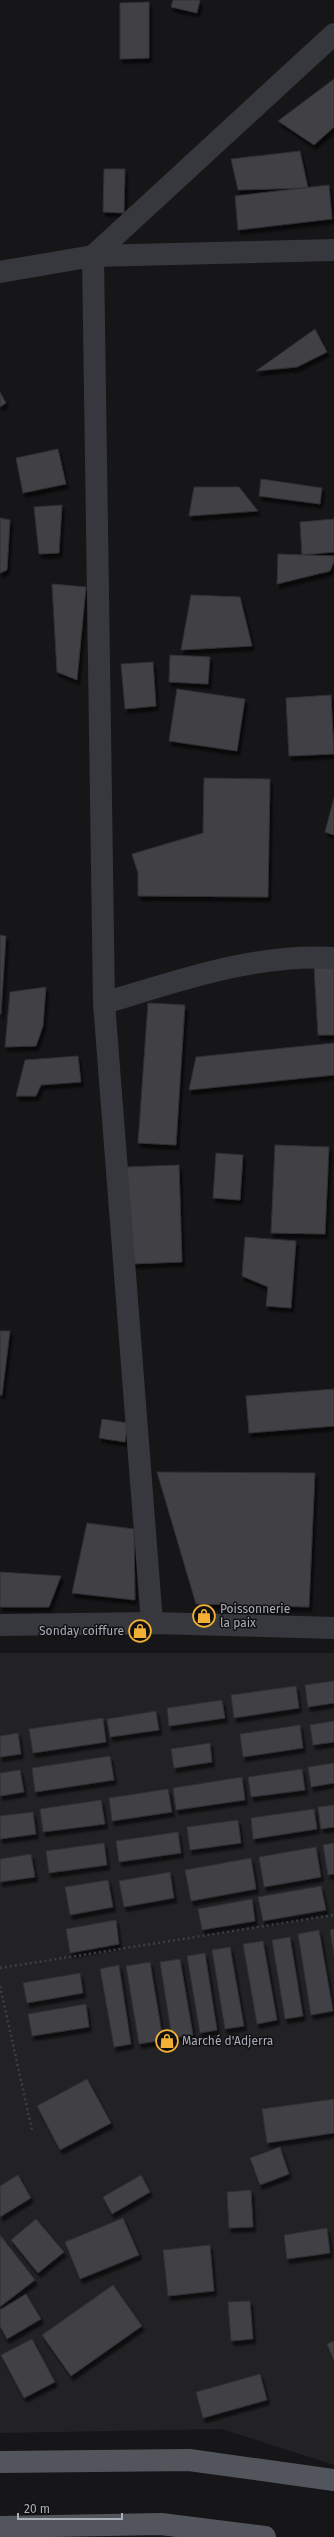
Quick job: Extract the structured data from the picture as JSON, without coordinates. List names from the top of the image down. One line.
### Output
{"places":{"shop":["Poissonnerie la paix","Sonday coiffure","Marché d'Adjerra"]},"scale_bar":"20 m"}
